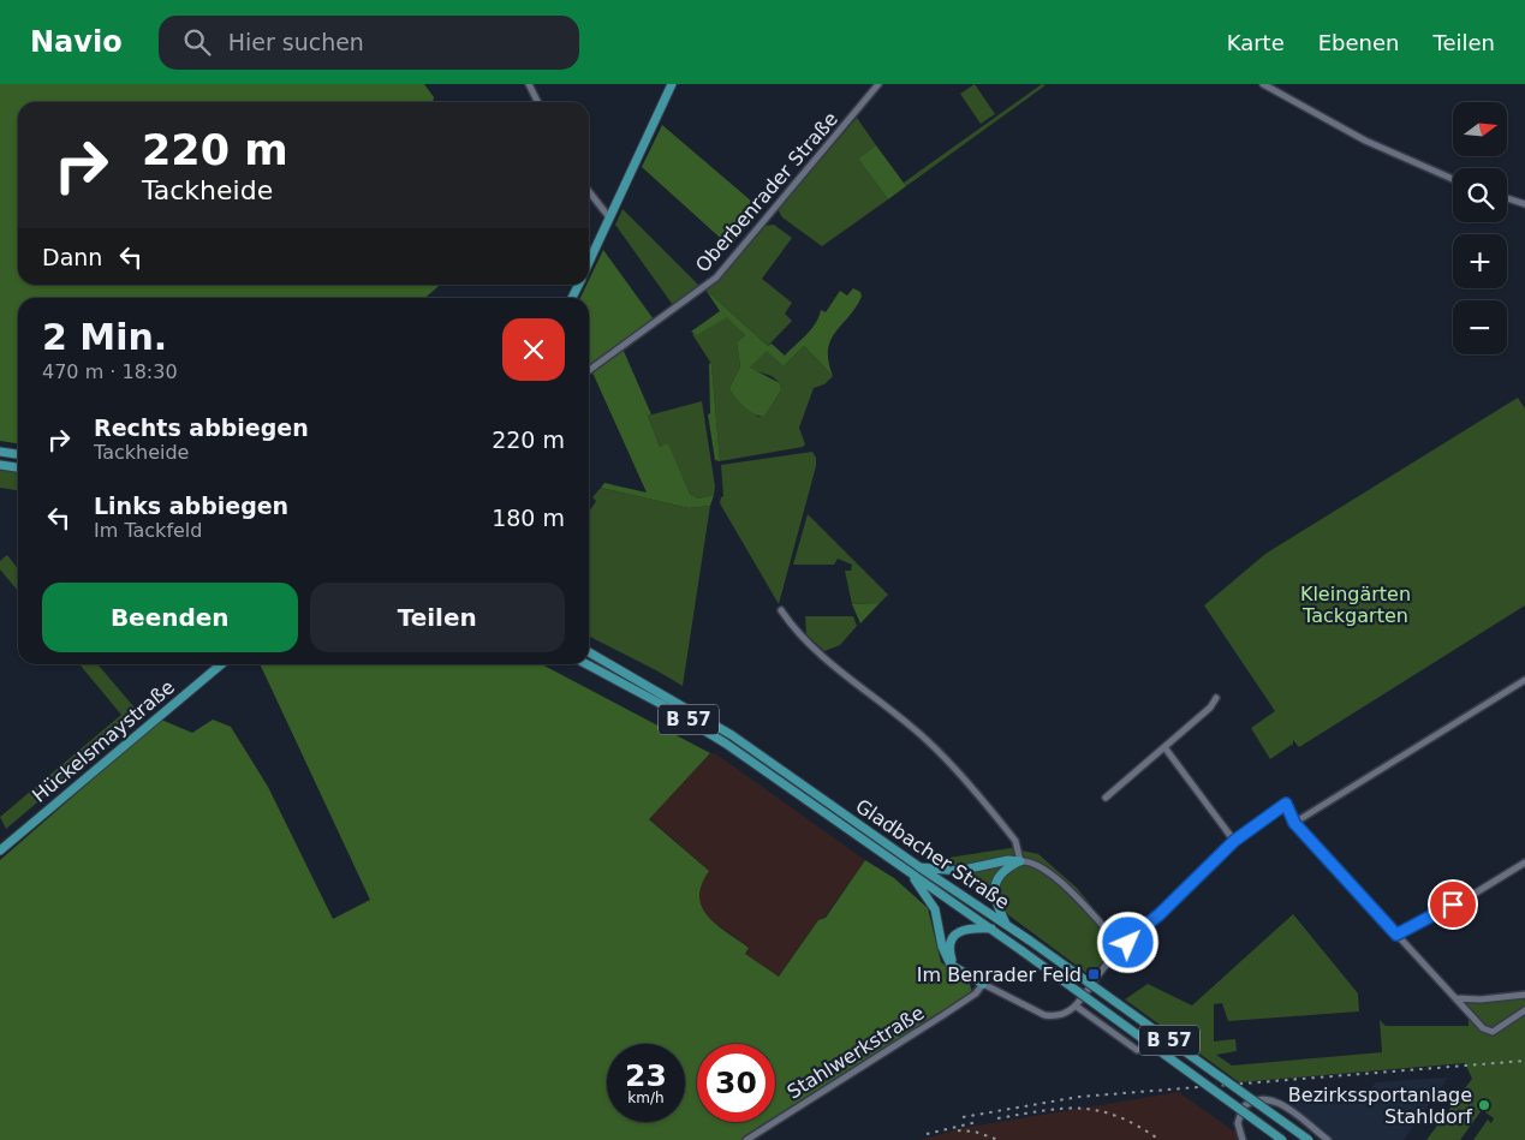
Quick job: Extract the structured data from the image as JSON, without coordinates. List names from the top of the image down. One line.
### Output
{"streets":{"main road":["B 57","Hückelsmaystraße","Gladbacher Straße"],"street":["Oberbenrader Straße","Stahlwerkstraße"]},"parks":["Kleingärten Tackgarten"],"places":{"transit":["Im Benrader Feld"],"other":["Bezirkssportanlage Stahldorf"]},"north":"right","page":{"header":"Navio","search":"Hier suchen","nav":["Karte","Ebenen","Teilen"],"map_buttons":["+","−"],"turn":["220 m","Tackheide"],"then":"Dann","heading":["2 Min.","470 m · 18:30"],"list":[{"name":"Rechts abbiegen","note":"Tackheide","value":"220 m"},{"name":"Links abbiegen","note":"Im Tackfeld","value":"180 m"}],"buttons":["Beenden","Teilen"],"speed":"23 km/h","limit":"30"}}
